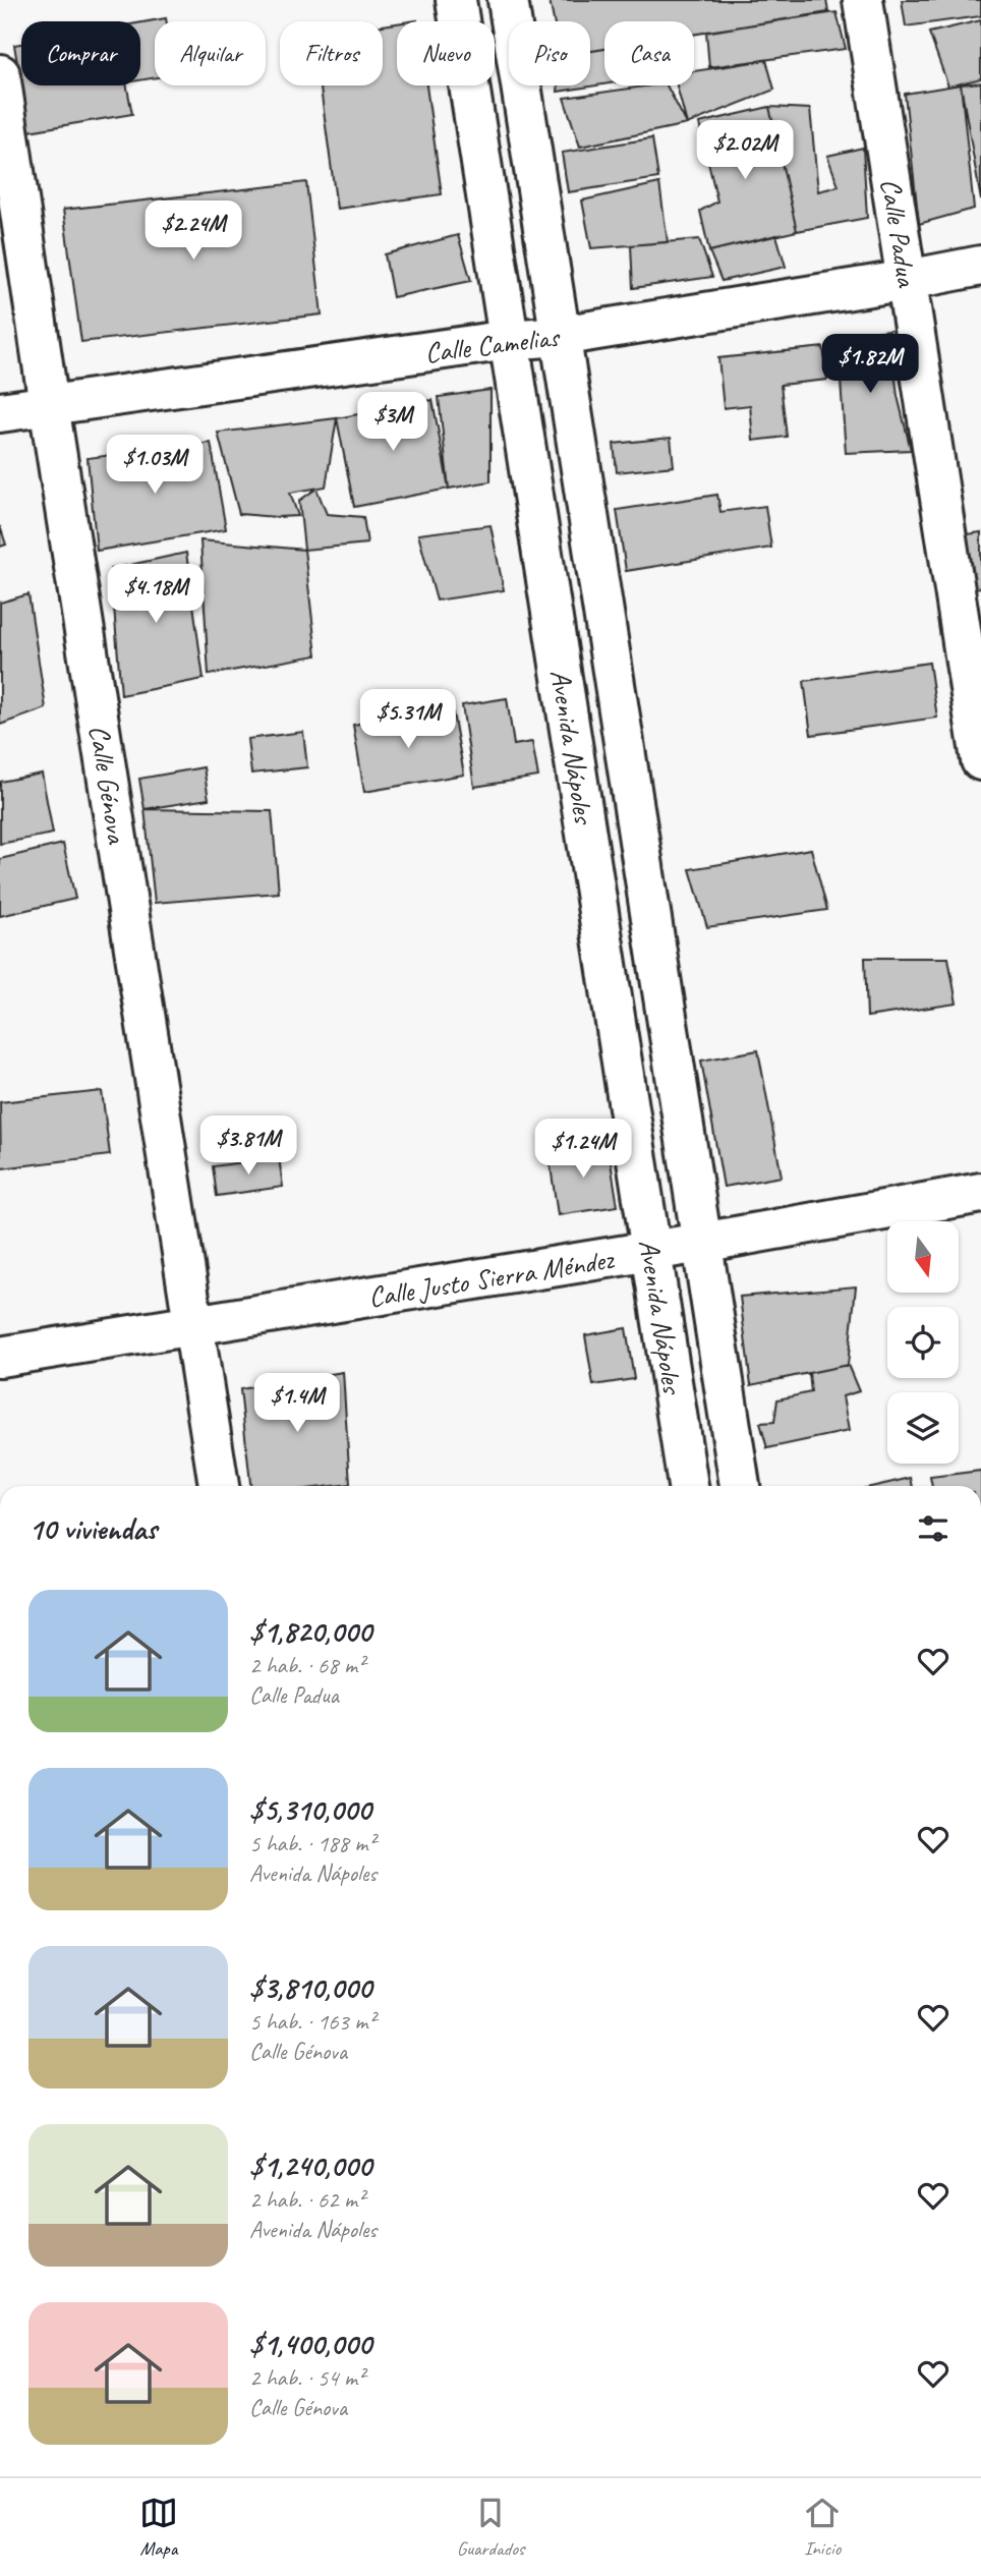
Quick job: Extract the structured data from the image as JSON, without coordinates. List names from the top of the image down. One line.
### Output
{"streets":{"street":["Calle Padua","Calle Camelias","Avenida Nápoles","Calle Génova","Calle Justo Sierra Méndez"]},"crossings":[["Calle Padua","Calle Camelias"],["Calle Camelias","Avenida Nápoles"],["Calle Camelias","Calle Génova"],["Avenida Nápoles","Calle Justo Sierra Méndez"],["Calle Génova","Calle Justo Sierra Méndez"]],"north":"bottom","page":{"chip":["Comprar","Alquilar","Filtros","Nuevo","Piso","Casa"],"price":["$2.02M","$2.24M","$1.82M","$3M","$1.03M","$4.18M","$5.31M","$3.81M","$1.24M","$1.4M"],"heading":"10 viviendas","list":[{"name":"$1,820,000","note":"2 hab. · 68 m² · Calle Padua"},{"name":"$5,310,000","note":"5 hab. · 188 m² · Avenida Nápoles"},{"name":"$3,810,000","note":"5 hab. · 163 m² · Calle Génova"},{"name":"$1,240,000","note":"2 hab. · 62 m² · Avenida Nápoles"},{"name":"$1,400,000","note":"2 hab. · 54 m² · Calle Génova"}],"tabs":["Mapa","Guardados","Inicio"]}}
